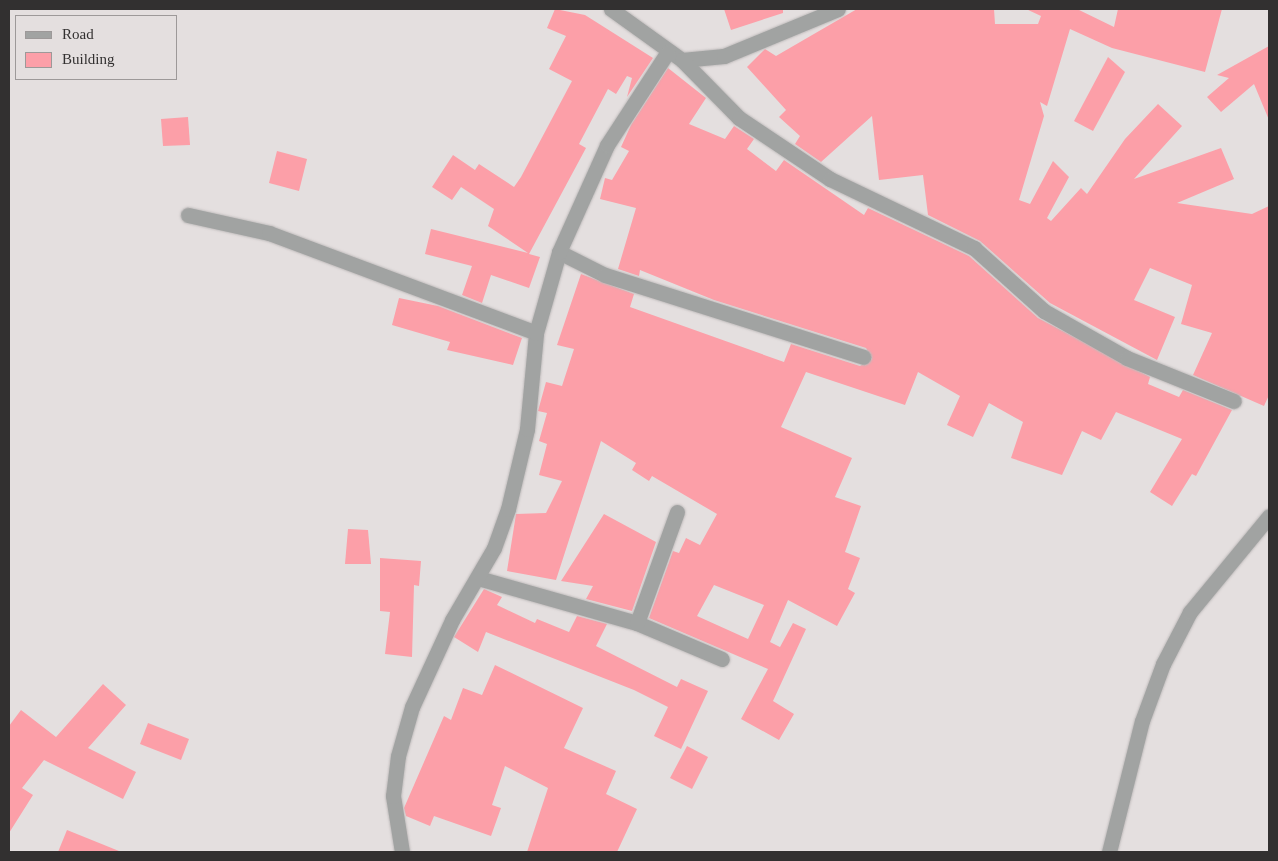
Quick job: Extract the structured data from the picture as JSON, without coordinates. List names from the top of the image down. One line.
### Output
{"legend":["Road","Building"]}
